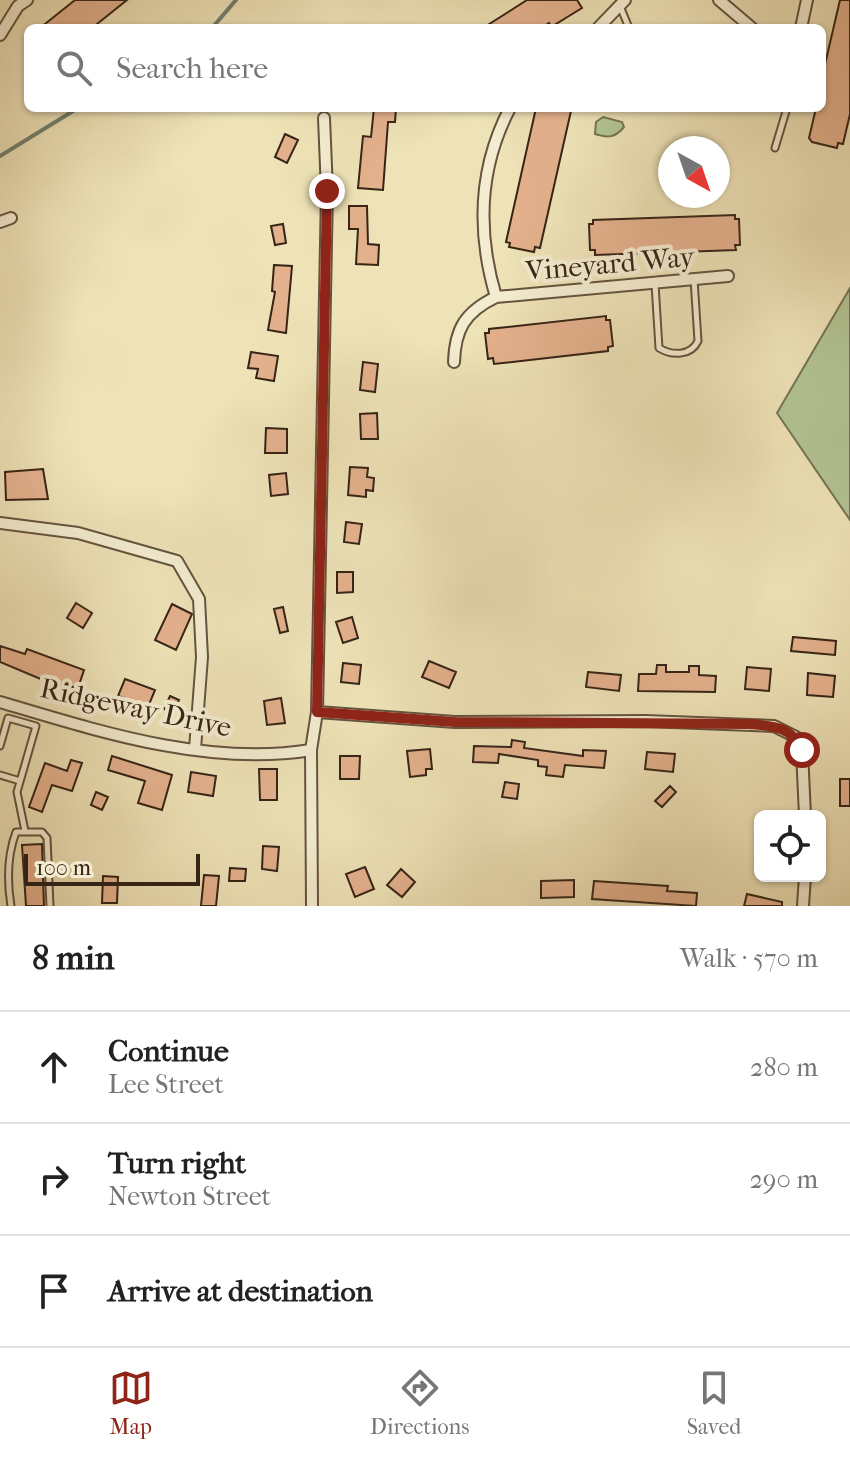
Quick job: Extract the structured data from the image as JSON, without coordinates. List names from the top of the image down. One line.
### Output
{"streets":{"street":["Vineyard Way","Ridgeway Drive"]},"scale_bar":"100 m","north":"bottom right","page":{"search":"Search here","scale":"100 m","heading":["8 min","Walk · 570 m"],"list":[["Continue","Lee Street","280 m"],["Turn right","Newton Street","290 m"],"Arrive at destination"],"nav":["Map","Directions","Saved"]}}
